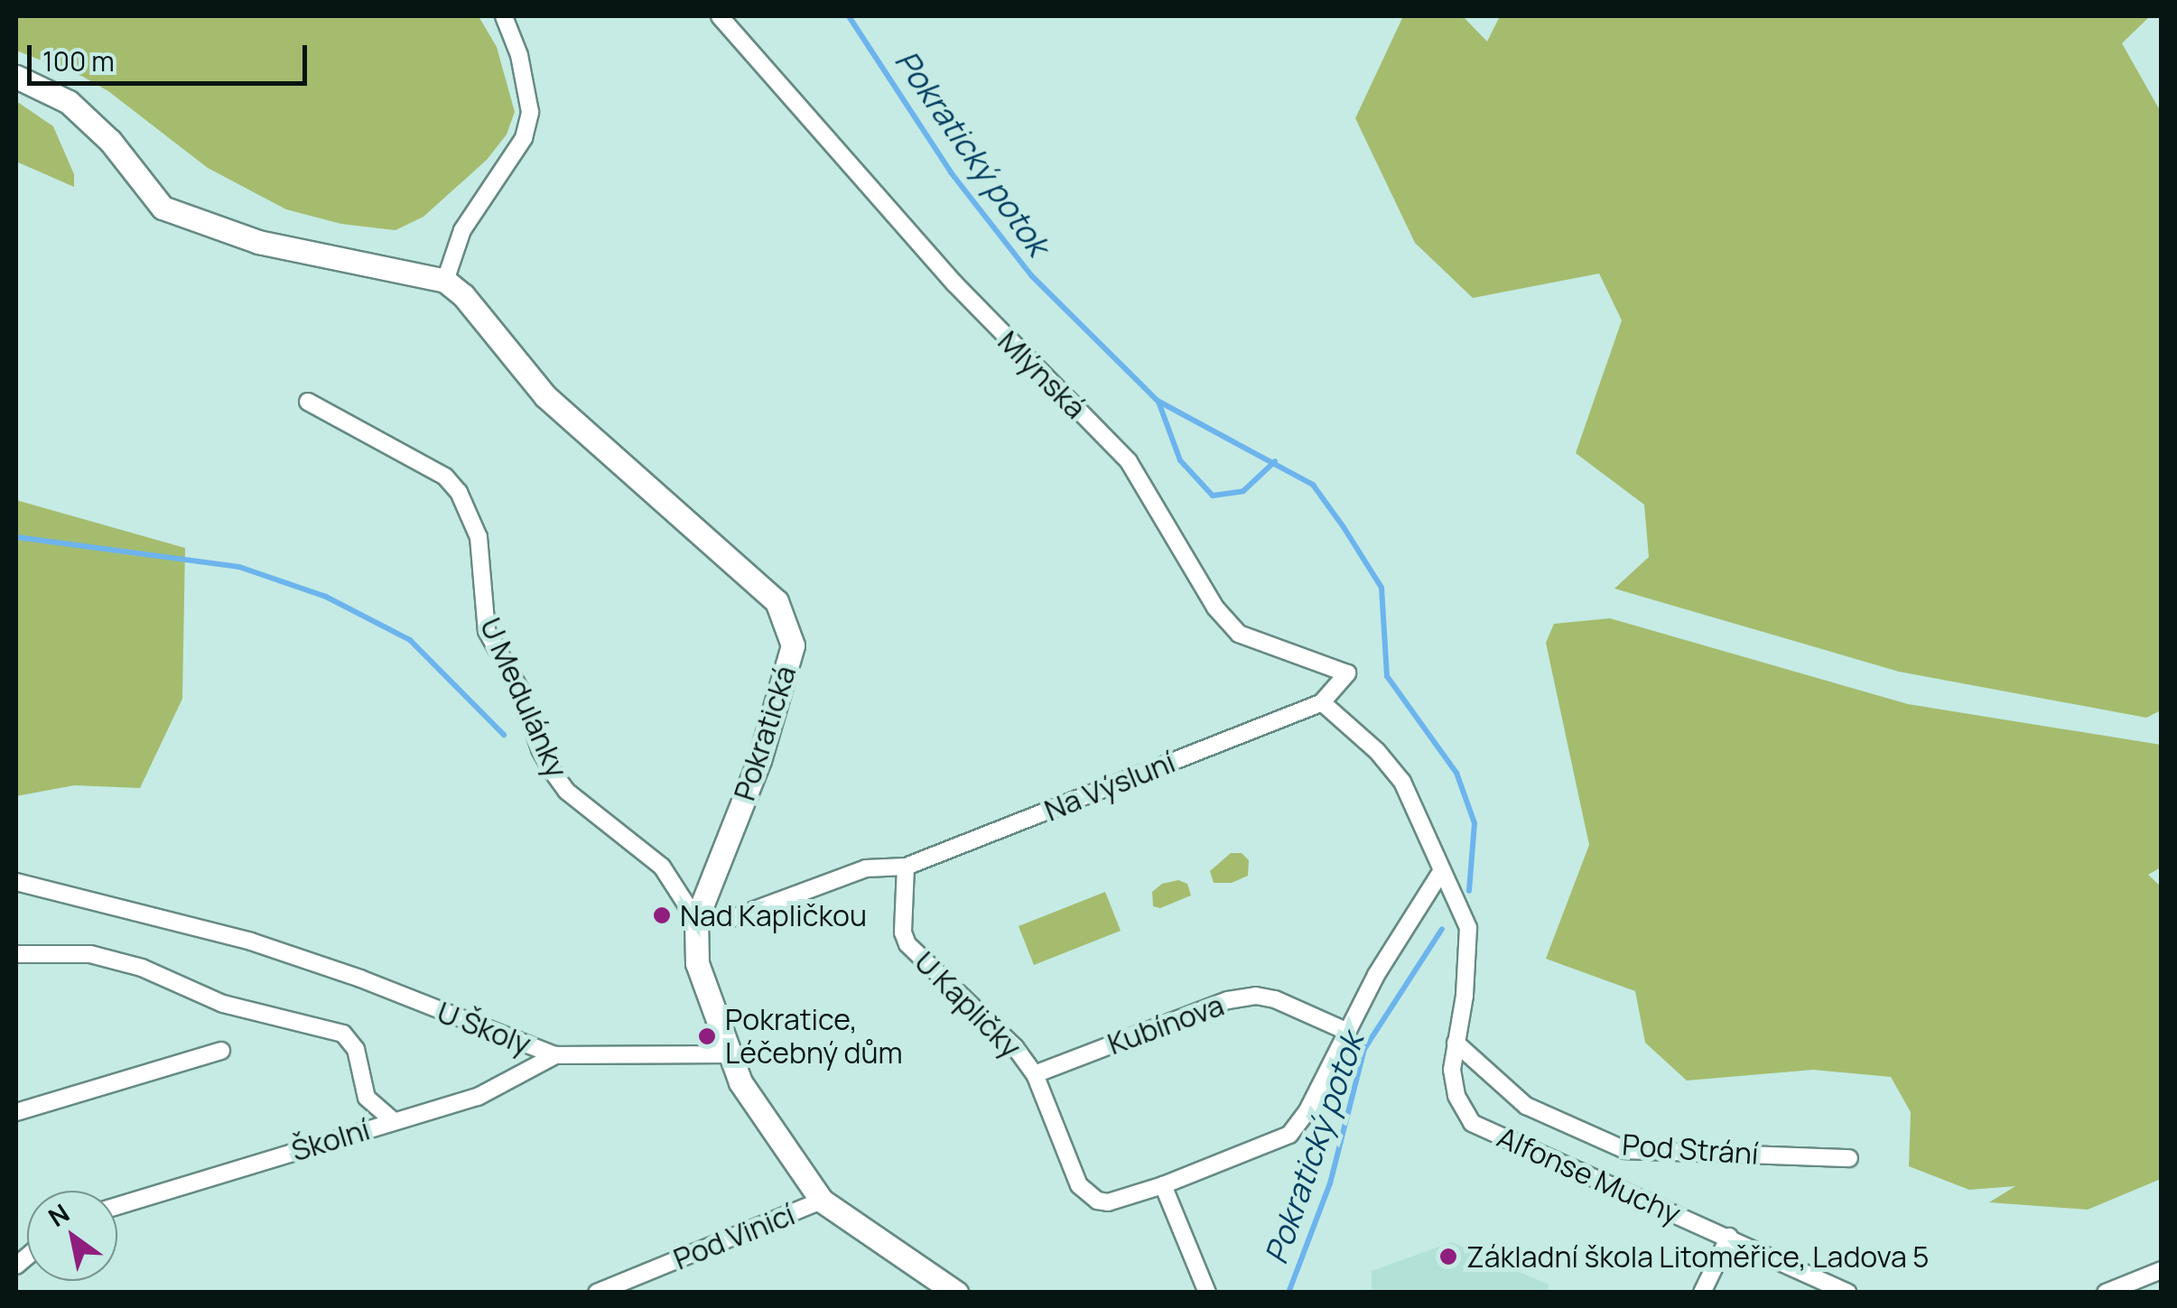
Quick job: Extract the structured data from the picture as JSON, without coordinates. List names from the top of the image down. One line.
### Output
{"streets":{"street":["Mlýnská","U Medulánky","Pokratická","Na Výsluní","U Kapličky","Kubínova","U Školy","Školní","Pod Strání","Alfonse Muchy","Pod Vinicí"]},"crossings":[["Mlýnská","Na Výsluní"],["U Medulánky","Pokratická"],["U Medulánky","Na Výsluní"],["Pokratická","Na Výsluní"],["Pokratická","U Školy"],["Pokratická","Pod Vinicí"],["Na Výsluní","U Kapličky"],["U Kapličky","Kubínova"],["U Školy","Školní"],["Pod Strání","Alfonse Muchy"]],"water":["Pokratický potok"],"places":["Nad Kapličkou","Pokratice, Léčebný dům","Základní škola Litoměřice, Ladova 5"],"scale_bar":"100 m","north":"top left"}
